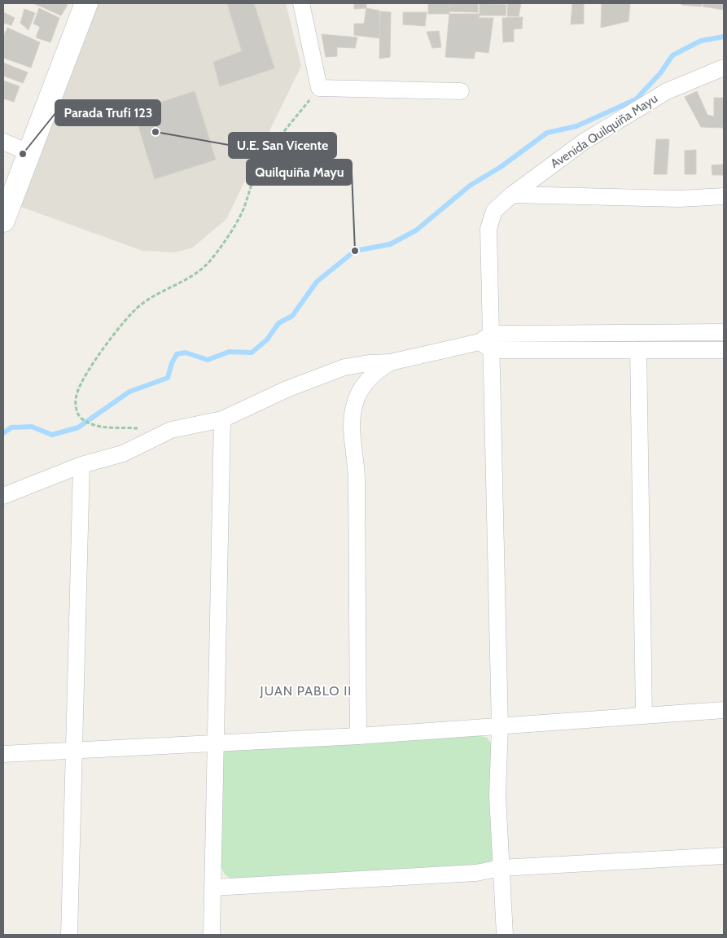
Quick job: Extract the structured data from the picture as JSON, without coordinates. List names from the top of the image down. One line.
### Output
{"streets":{"street":["Avenida Quilquiña Mayu"]},"districts":["JUAN PABLO II"],"places":["U.E. San Vicente","Parada Trufi 123","Quilquiña Mayu"]}
